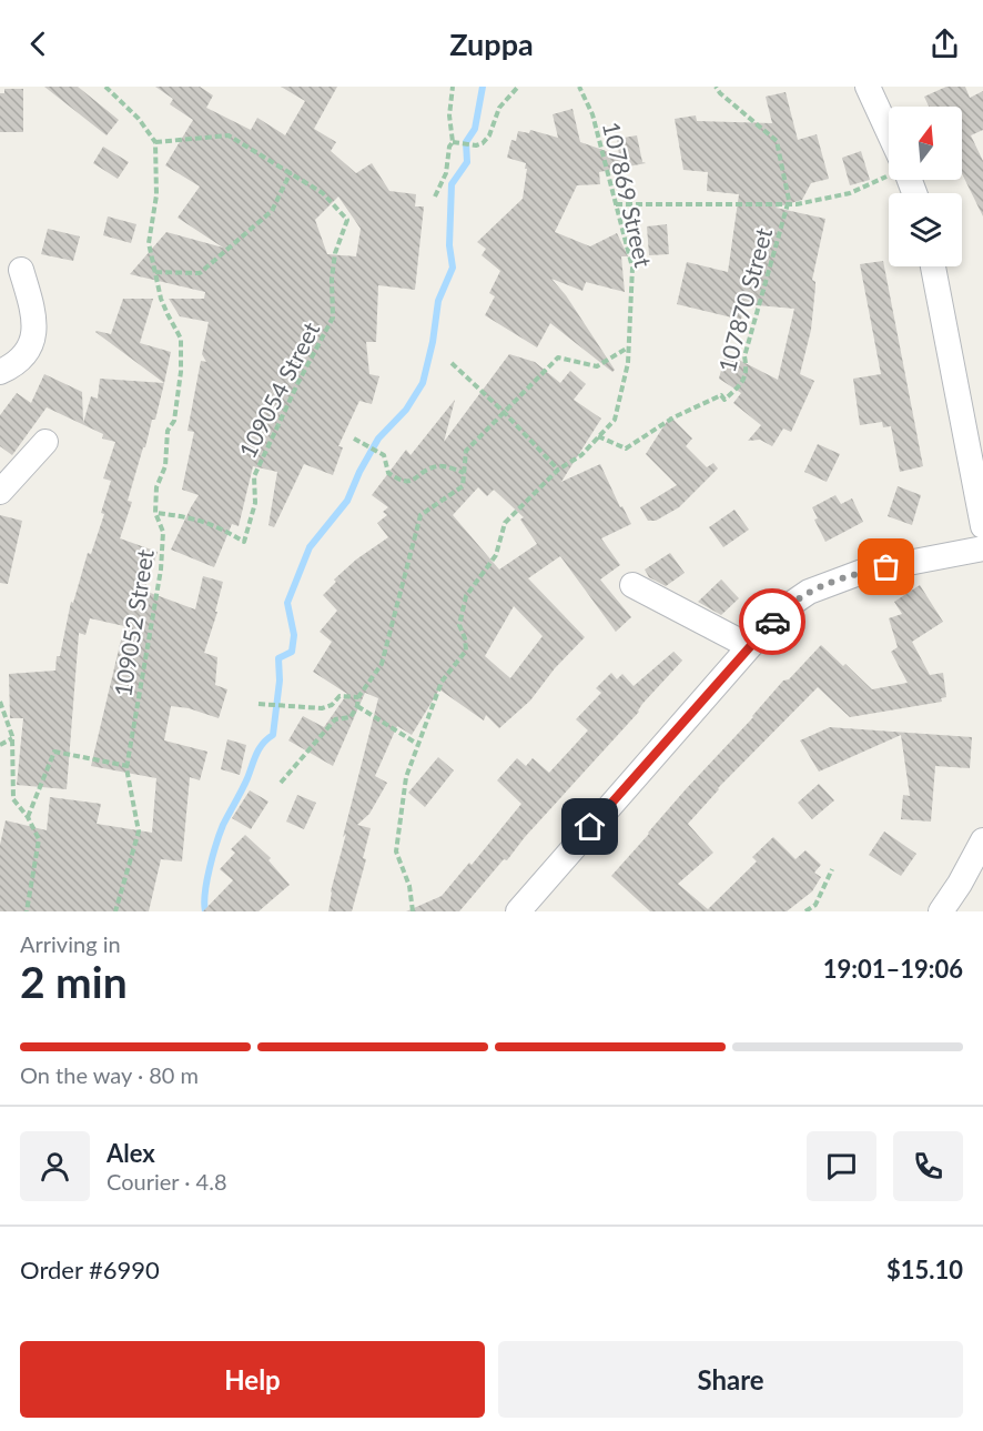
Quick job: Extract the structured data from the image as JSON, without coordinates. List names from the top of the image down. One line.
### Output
{"streets":{"path":["107869 Street","107870 Street","109054 Street","109052 Street"]},"crossings":[["107869 Street","107870 Street"],["109054 Street","109052 Street"]],"north":"top","page":{"header":"Zuppa","heading":["2 min","Arriving in","19:01–19:06"],"panel":["Alex","Courier · 4.8","Order #6990","$15.10"],"bar":"On the way · 80 m","buttons":["Help","Share"]}}
